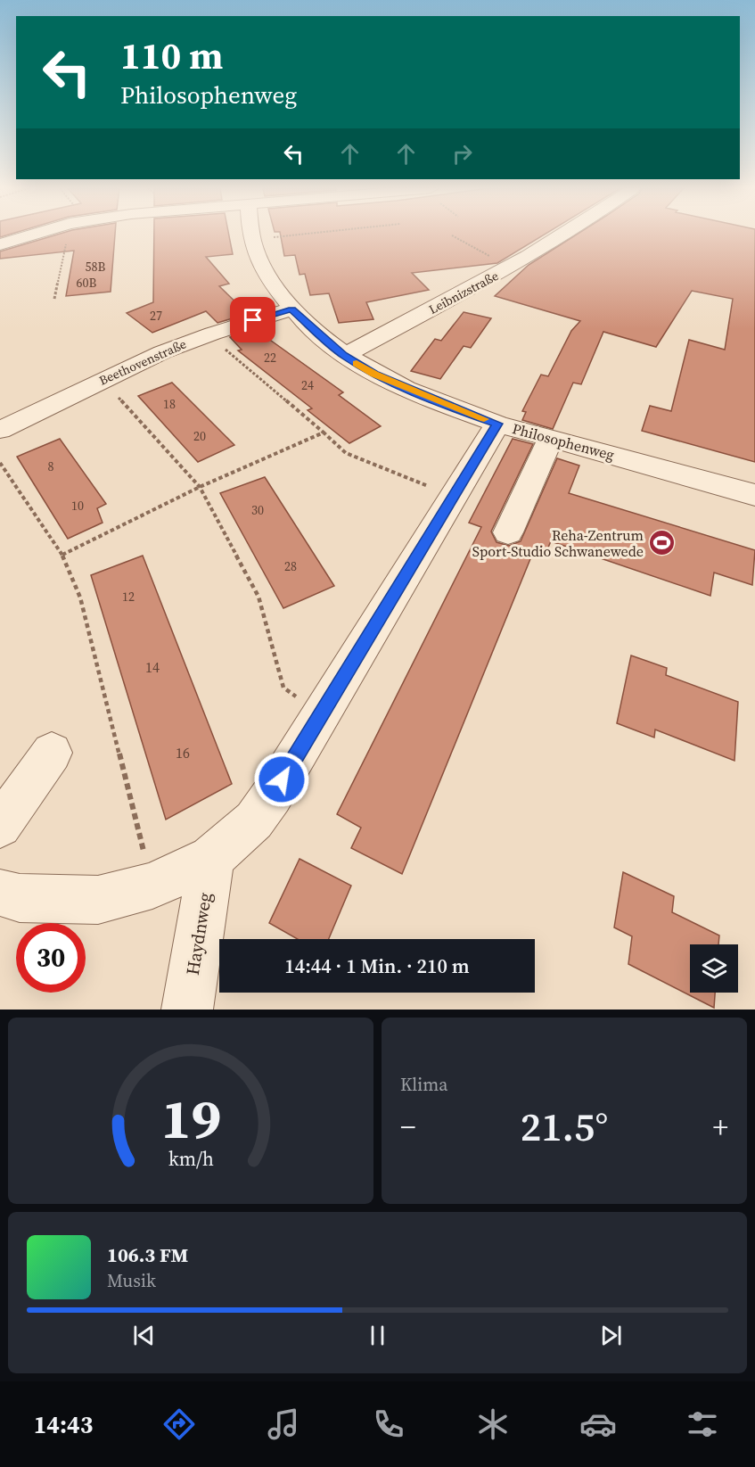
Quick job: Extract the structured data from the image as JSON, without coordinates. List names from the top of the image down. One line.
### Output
{"streets":{"street":["Leibnizstraße","Beethovenstraße","Philosophenweg","Haydnweg"]},"crossings":[["Leibnizstraße","Philosophenweg"],["Beethovenstraße","Philosophenweg"]],"places":{"sports":["Reha-Zentrum Sport-Studio Schwanewede"]},"house_numbers":["58B","60B","27","22","24","18","20","8","10","30","28","12","14","16"],"page":{"turn":["110 m","Philosophenweg"],"limit":"30","trip":"14:44 · 1 Min. · 210 m","tile":"Klima","heat":["−","21.5°","+"],"song":["106.3 FM","Musik"],"tabs":"14:43","gauge":["19","km/h"]}}
